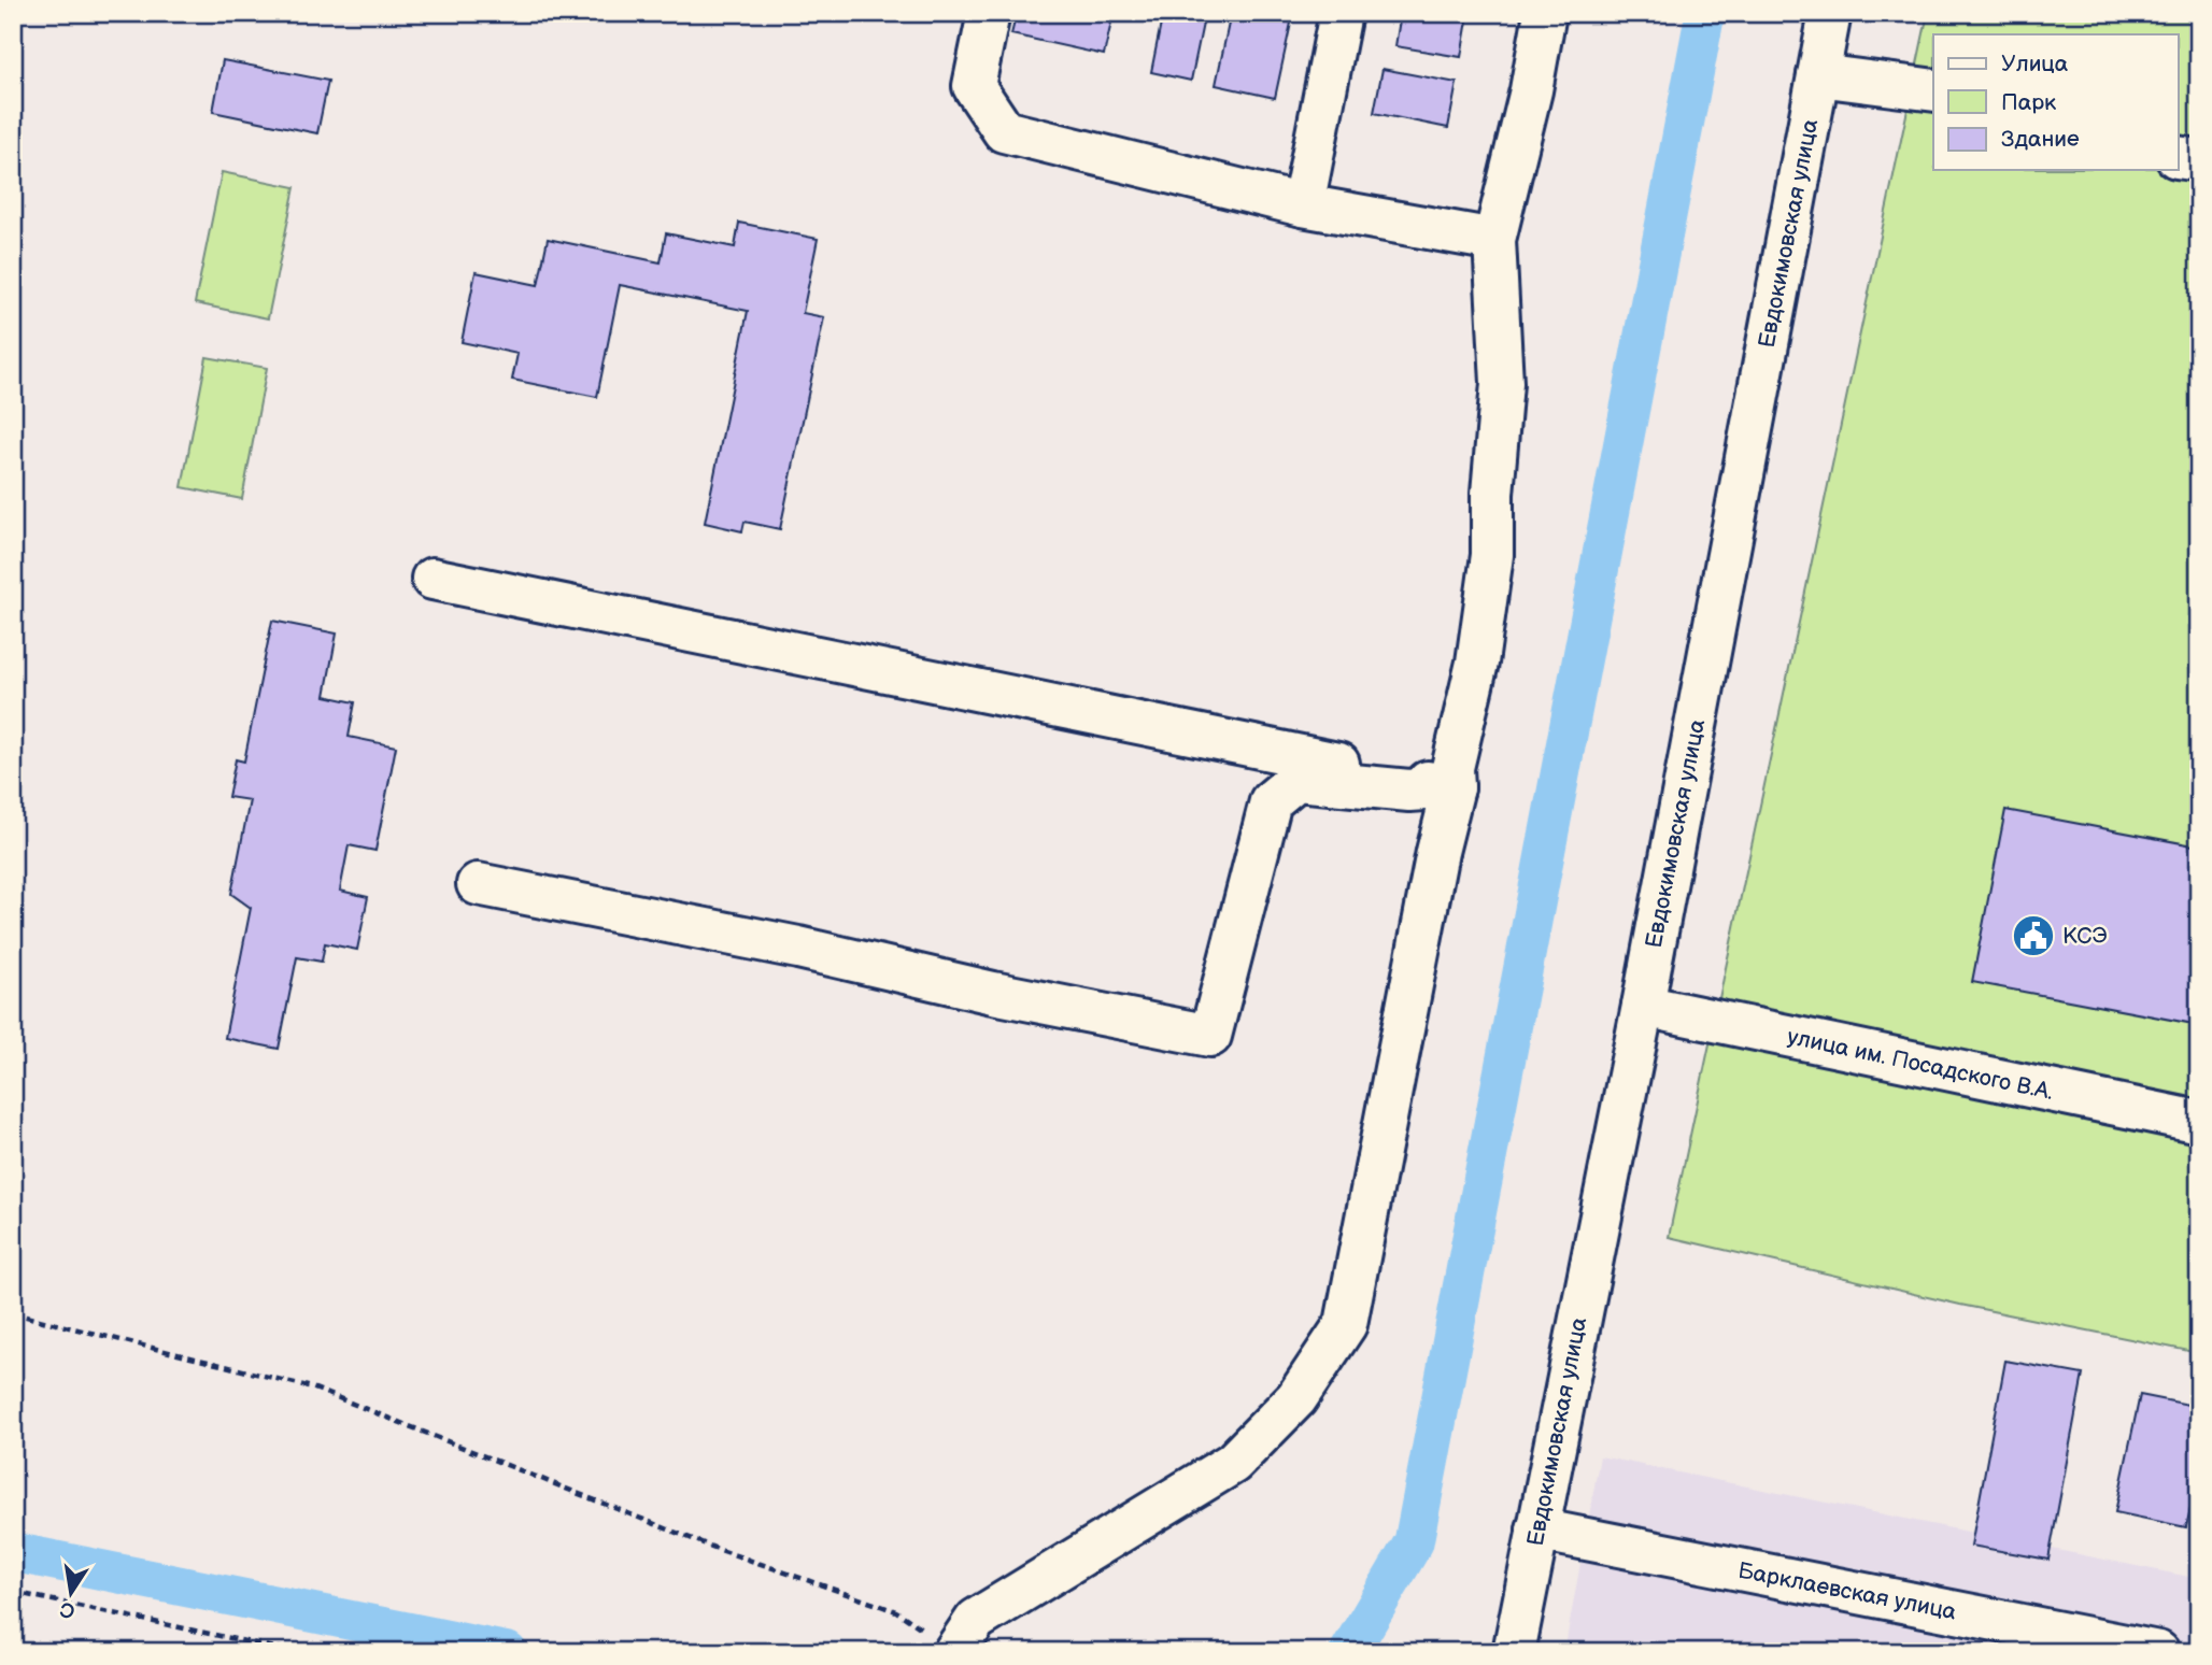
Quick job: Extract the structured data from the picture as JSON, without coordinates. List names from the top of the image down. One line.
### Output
{"streets":{"street":["Евдокимовская улица","улица им. Посадского В.А.","Барклаевская улица"]},"crossings":[["Евдокимовская улица","улица им. Посадского В.А."],["Евдокимовская улица","Барклаевская улица"]],"places":{"public building":["КСЭ"]},"legend":["Улица","Парк","Здание"],"north":"bottom"}
